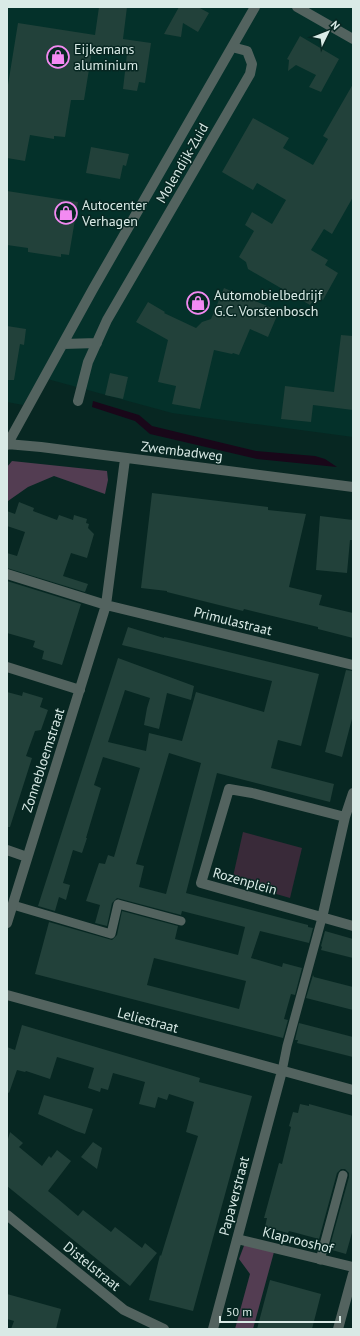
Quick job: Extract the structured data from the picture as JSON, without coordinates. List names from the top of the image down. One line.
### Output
{"streets":{"street":["Molendijk-Zuid","Zwembadweg","Primulastraat","Zonnebloemstraat","Rozenplein","Leliestraat","Papaverstraat","Klaprooshof","Distelstraat"]},"crossings":[["Molendijk-Zuid","Zwembadweg"],["Zwembadweg","Zonnebloemstraat"],["Primulastraat","Zonnebloemstraat"],["Leliestraat","Papaverstraat"],["Papaverstraat","Klaprooshof"]],"places":{"shop":["Eijkemans aluminium","Autocenter Verhagen","Automobielbedrijf G.C. Vorstenbosch"]},"scale_bar":"50 m","north":"top right"}
